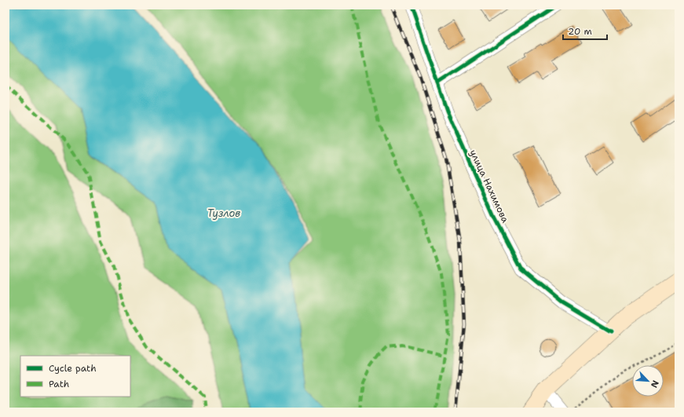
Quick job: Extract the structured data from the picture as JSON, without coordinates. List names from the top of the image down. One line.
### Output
{"streets":{"street":["улица Нахимова"]},"water":["Тузлов"],"legend":["Cycle path","Path"],"scale_bar":"20 m","north":"bottom right"}
